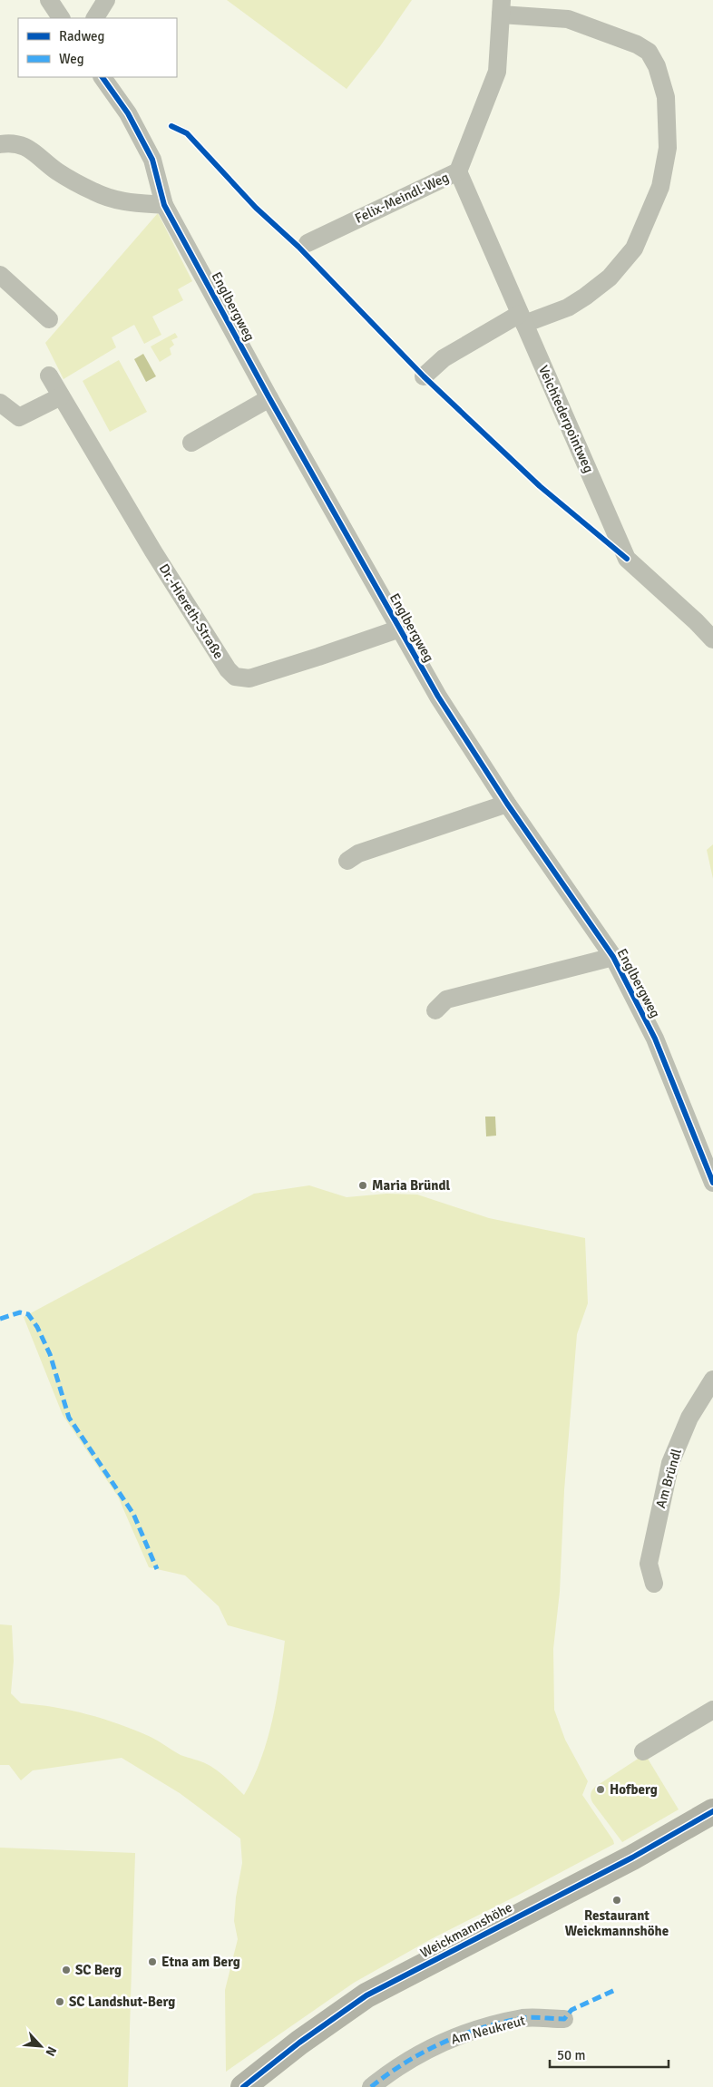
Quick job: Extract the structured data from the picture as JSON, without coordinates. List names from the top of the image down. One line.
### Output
{"streets":{"street":["Felix-Meindl-Weg","Englbergweg","Veichtederpointweg","Dr.-Hiereth-Straße","Am Bründl","Weickmannshöhe","Am Neukreut"]},"crossings":[["Felix-Meindl-Weg","Veichtederpointweg"],["Englbergweg","Dr.-Hiereth-Straße"]],"places":["Maria Bründl","Hofberg","Restaurant Weickmannshöhe","Etna am Berg","SC Berg","SC Landshut-Berg"],"legend":["Radweg","Weg"],"scale_bar":"50 m","north":"bottom right"}
